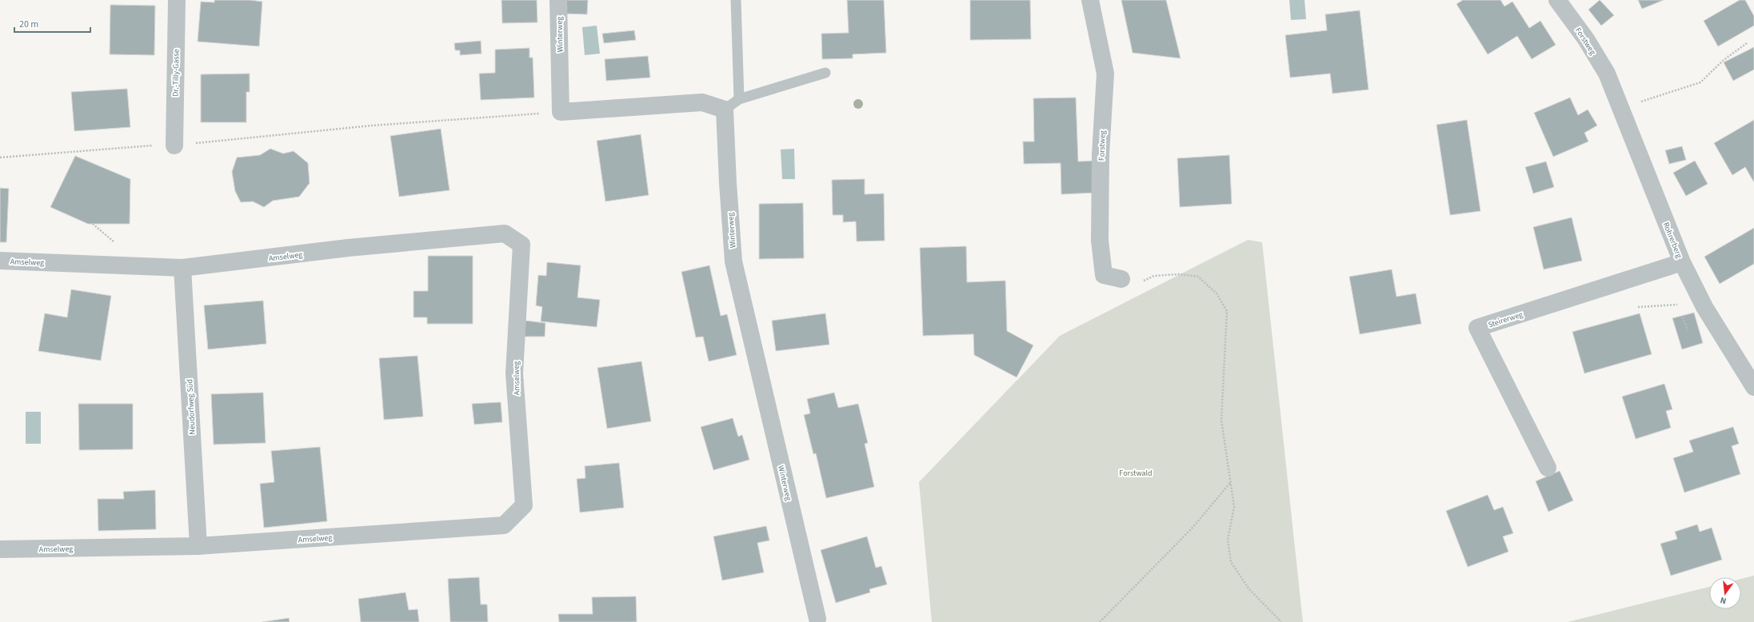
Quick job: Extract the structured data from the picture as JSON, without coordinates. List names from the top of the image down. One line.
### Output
{"streets":{"street":["Winterweg","Forstweg","Dr.-Tilly-Gasse","Rohrerberg","Amselweg","Steirerweg","Neudorfweg Süd"]},"crossings":[["Forstweg","Rohrerberg"],["Rohrerberg","Steirerweg"],["Amselweg","Neudorfweg Süd"]],"parks":["Forstwald"],"scale_bar":"20 m","north":"bottom"}
